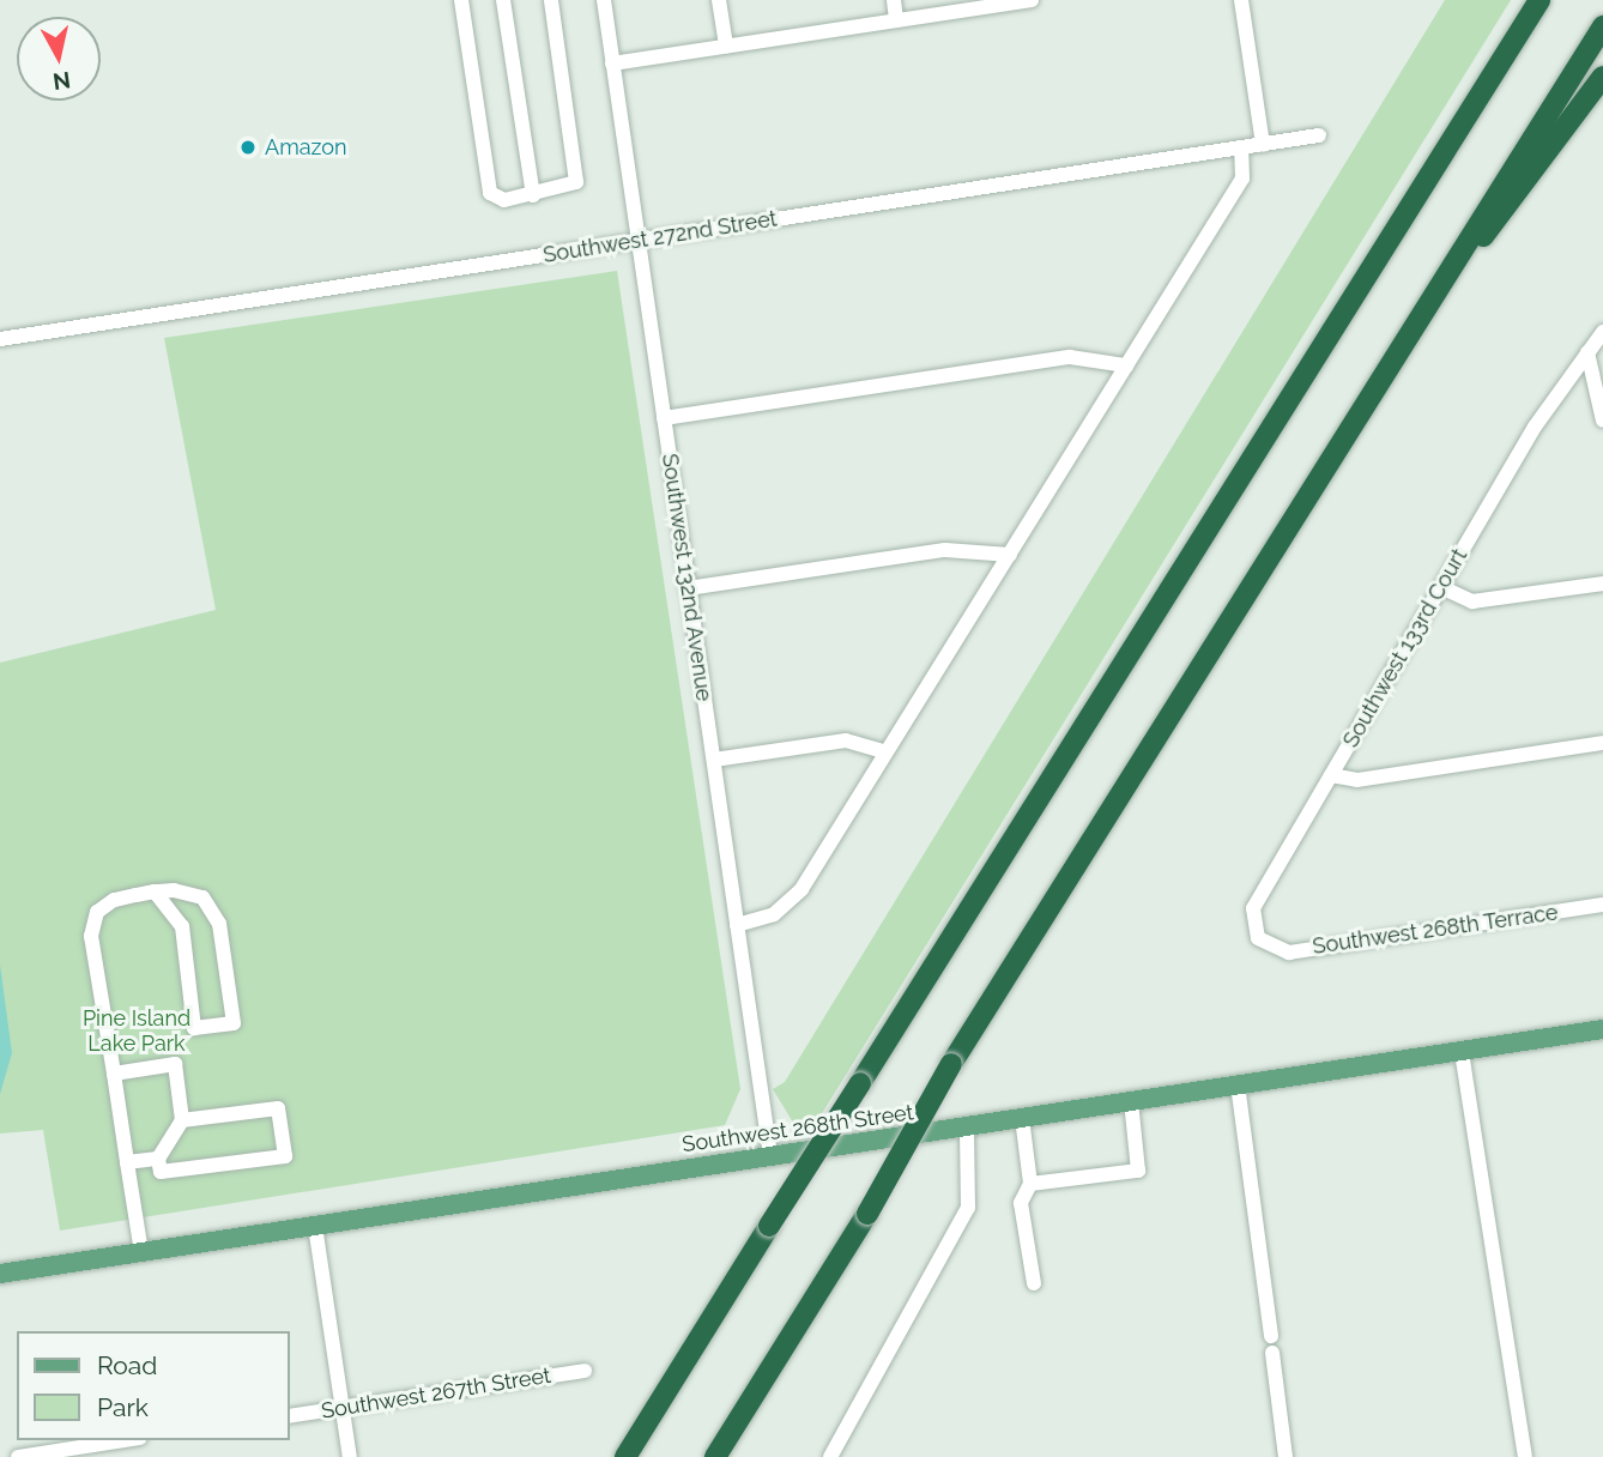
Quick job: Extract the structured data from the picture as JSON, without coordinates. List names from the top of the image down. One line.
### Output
{"streets":{"main road":["Southwest 268th Street"],"street":["Southwest 272nd Street","Southwest 132nd Avenue","Southwest 133rd Court","Southwest 268th Terrace","Southwest 267th Street"]},"crossings":[["Southwest 272nd Street","Southwest 132nd Avenue"],["Southwest 132nd Avenue","Southwest 268th Street"],["Southwest 133rd Court","Southwest 268th Terrace"]],"parks":["Pine Island Lake Park"],"places":["Amazon"],"legend":["Road","Park"],"north":"bottom"}
